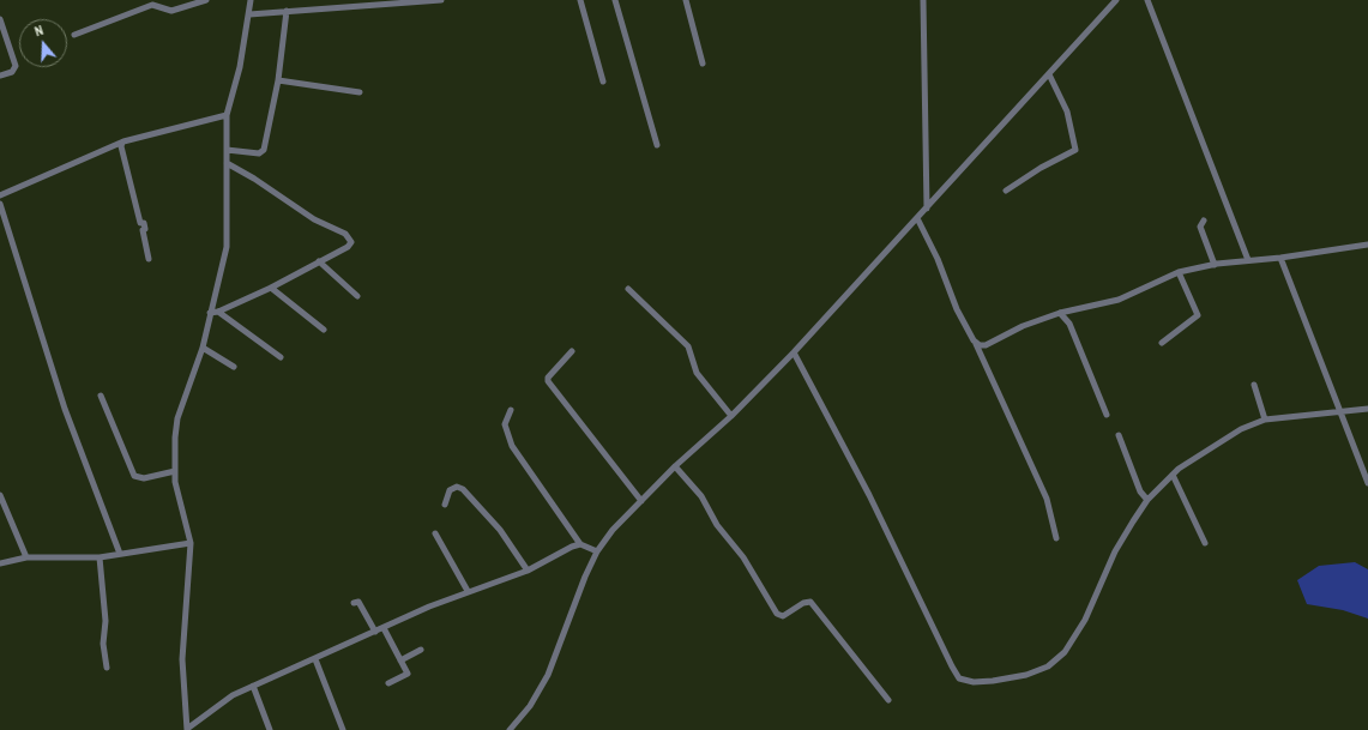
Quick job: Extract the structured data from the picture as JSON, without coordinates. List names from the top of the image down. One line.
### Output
{"north":"top"}
